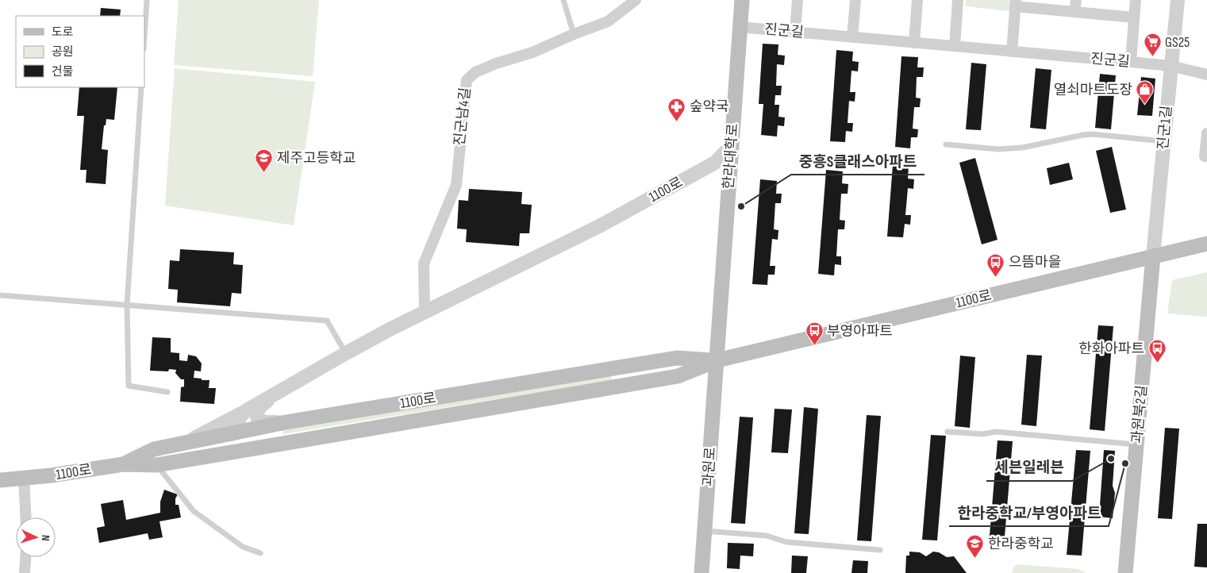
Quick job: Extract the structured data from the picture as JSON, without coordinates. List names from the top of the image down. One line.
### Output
{"streets":{"main road":["한라대학로","1100로","과원북2길","과원로"],"street":["진군길","진군남4길","진군1길"]},"crossings":[["진군길","진군1길"],["진군길","한라대학로"],["진군남4길","1100로"],["진군1길","1100로"],["진군1길","과원북2길"],["한라대학로","1100로"],["한라대학로","과원로"],["1100로","과원북2길"],["1100로","과원로"]],"places":{"supermarket":["GS25"],"shop":["열쇠마트도장"],"pharmacy":["숲약국"],"school or university":["제주고등학교","한라중학교"],"other":["중흥S클래스아파트","세븐일레븐","한라중학교/부영아파트"],"bus stop":["으뜸마을","부영아파트","한화아파트"]},"legend":["도로","공원","건물"],"north":"right"}
